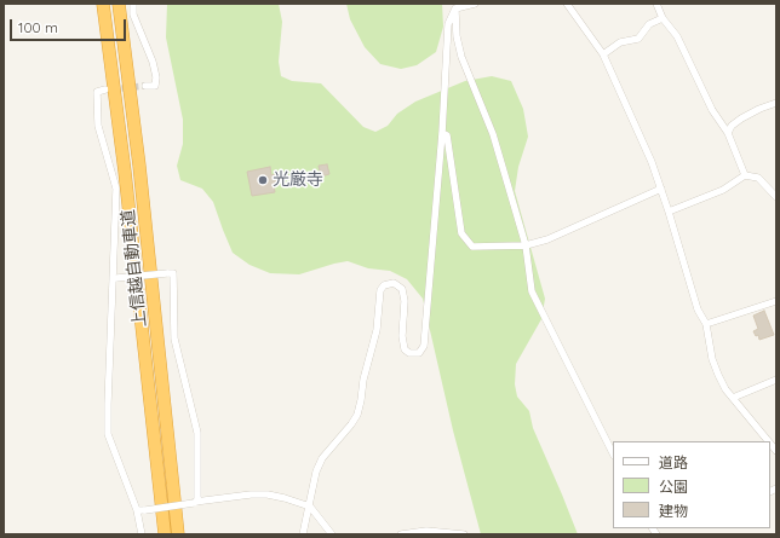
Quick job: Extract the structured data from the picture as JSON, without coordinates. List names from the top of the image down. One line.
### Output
{"streets":{"highway":["上信越自動車道"]},"places":["光厳寺"],"legend":["道路","公園","建物"],"scale_bar":"100 m"}
